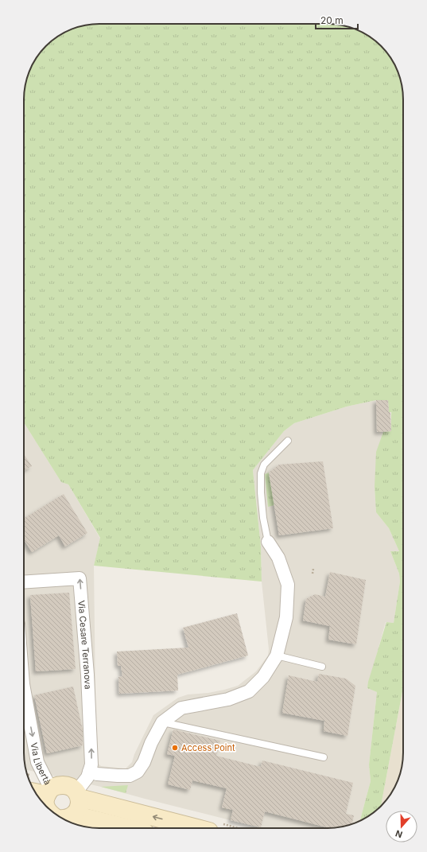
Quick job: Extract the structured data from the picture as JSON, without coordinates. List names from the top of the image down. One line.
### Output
{"streets":{"street":["Via Cesare Terranova","Via Libertà"]},"one_way":["Via Cesare Terranova","Via Libertà"],"places":["Access Point"],"scale_bar":"20 m","north":"bottom"}
